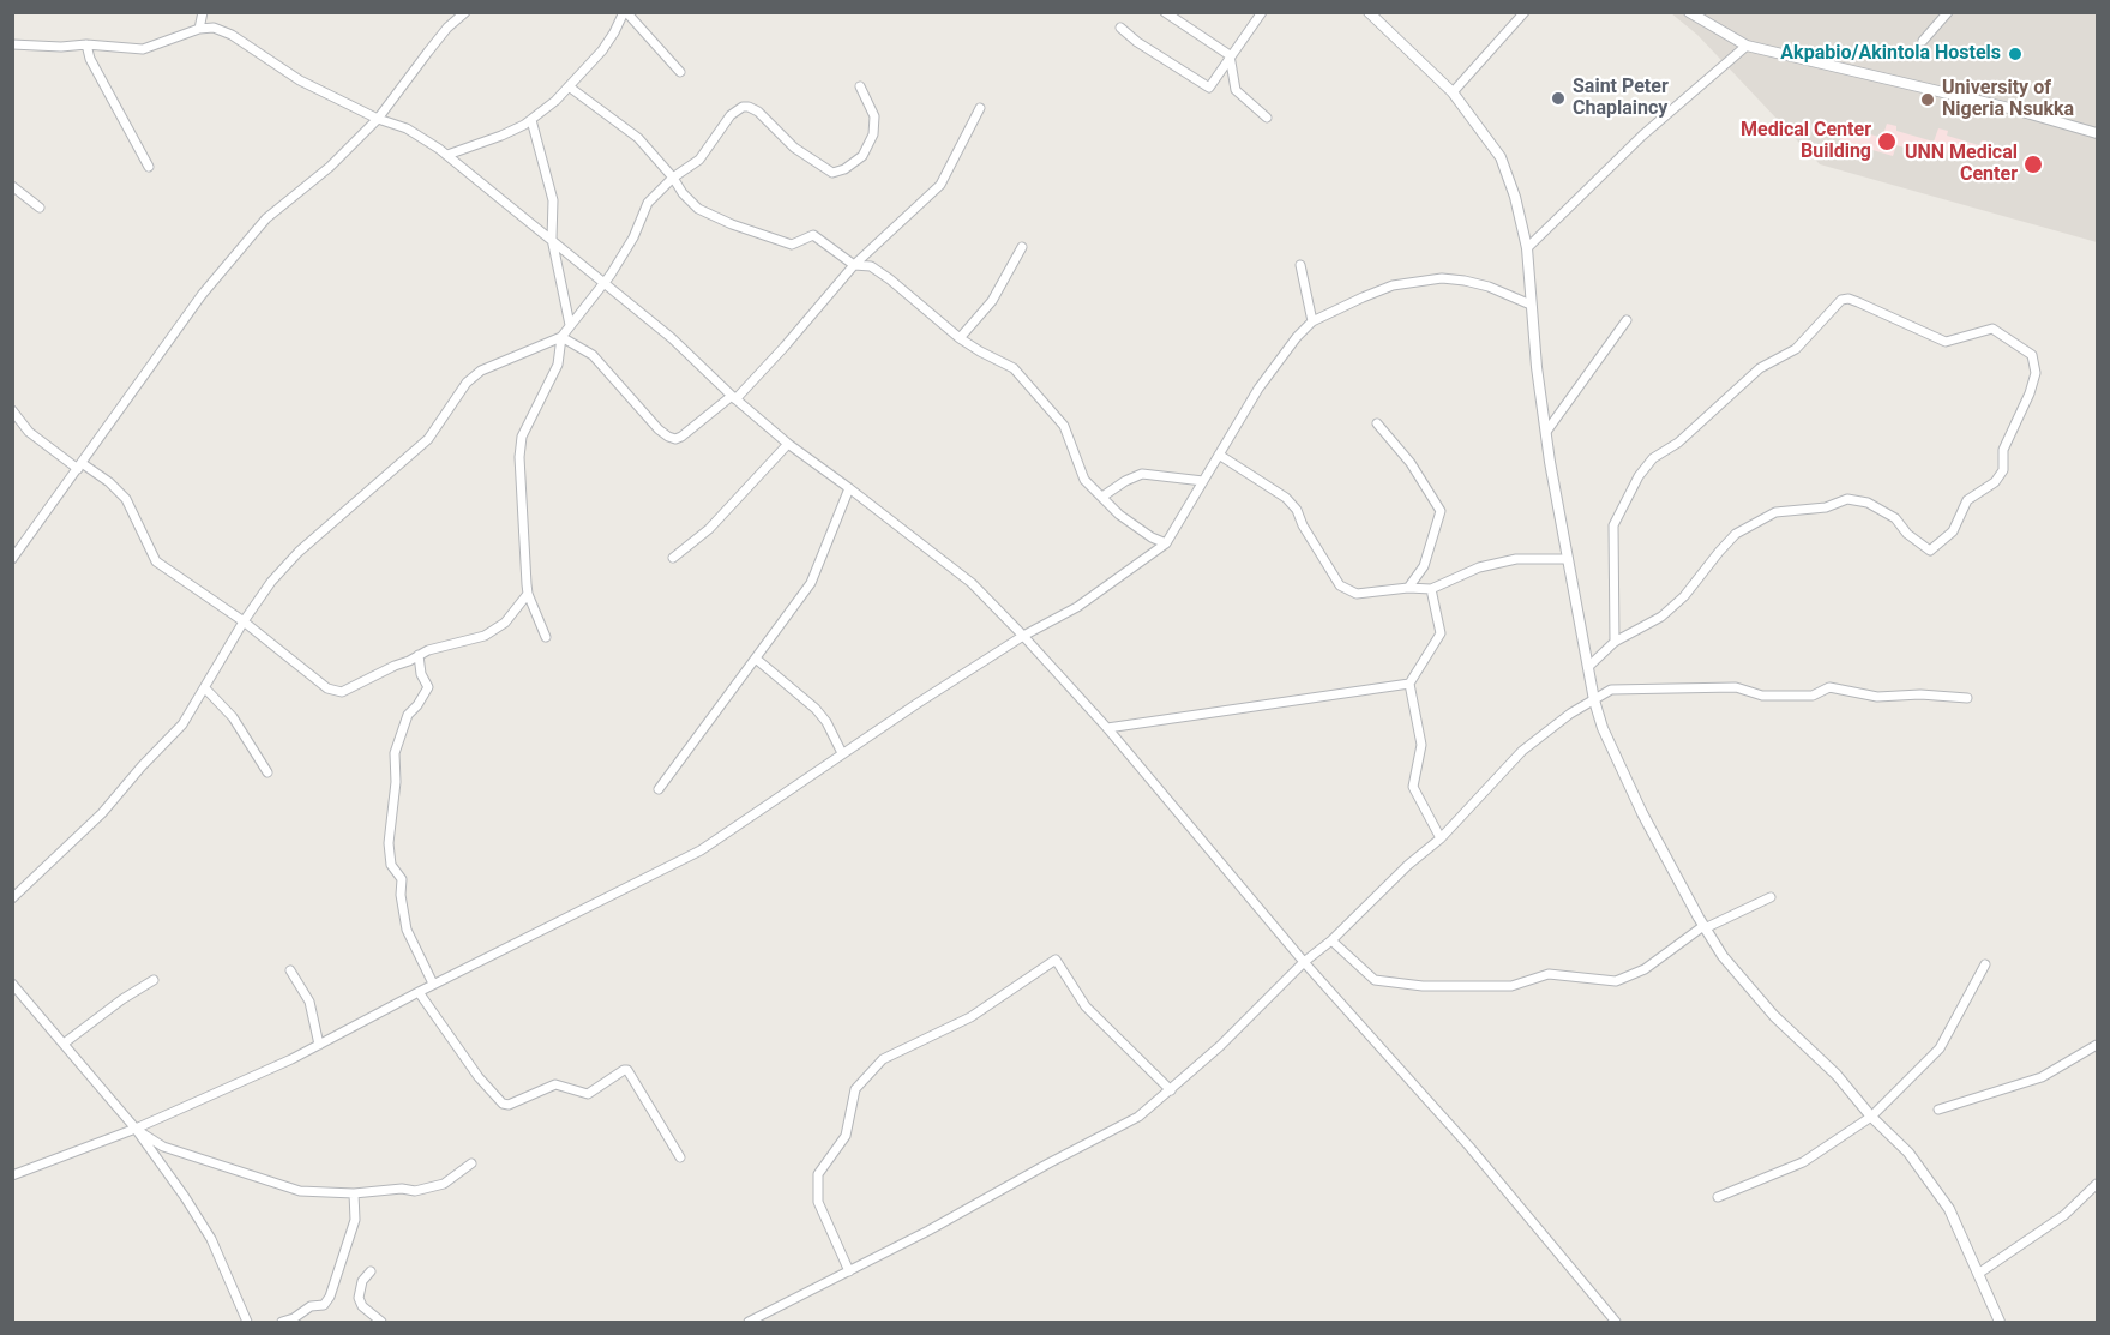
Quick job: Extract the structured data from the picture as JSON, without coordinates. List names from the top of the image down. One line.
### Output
{"places":["Akpabio/Akintola Hostels","Saint Peter Chaplaincy","University of Nigeria Nsukka","Medical Center Building","UNN Medical Center"]}
